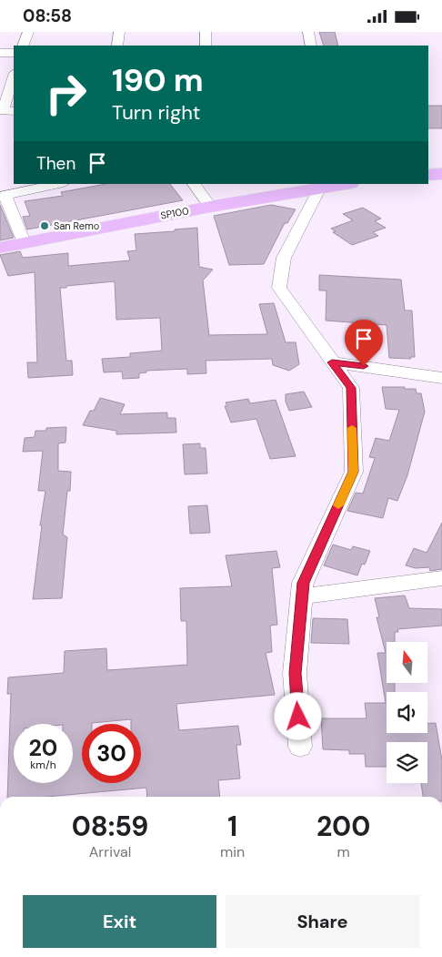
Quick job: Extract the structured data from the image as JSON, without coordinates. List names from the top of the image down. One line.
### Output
{"streets":{"main road":["SP100"]},"places":["San Remo"],"north":"top","page":{"status":"08:58","turn":["190 m","Turn right"],"then":"Then","speed":"20 km/h","limit":"30","eta":["08:59","Arrival","1","min","200","m"],"buttons":["Exit","Share"]}}
